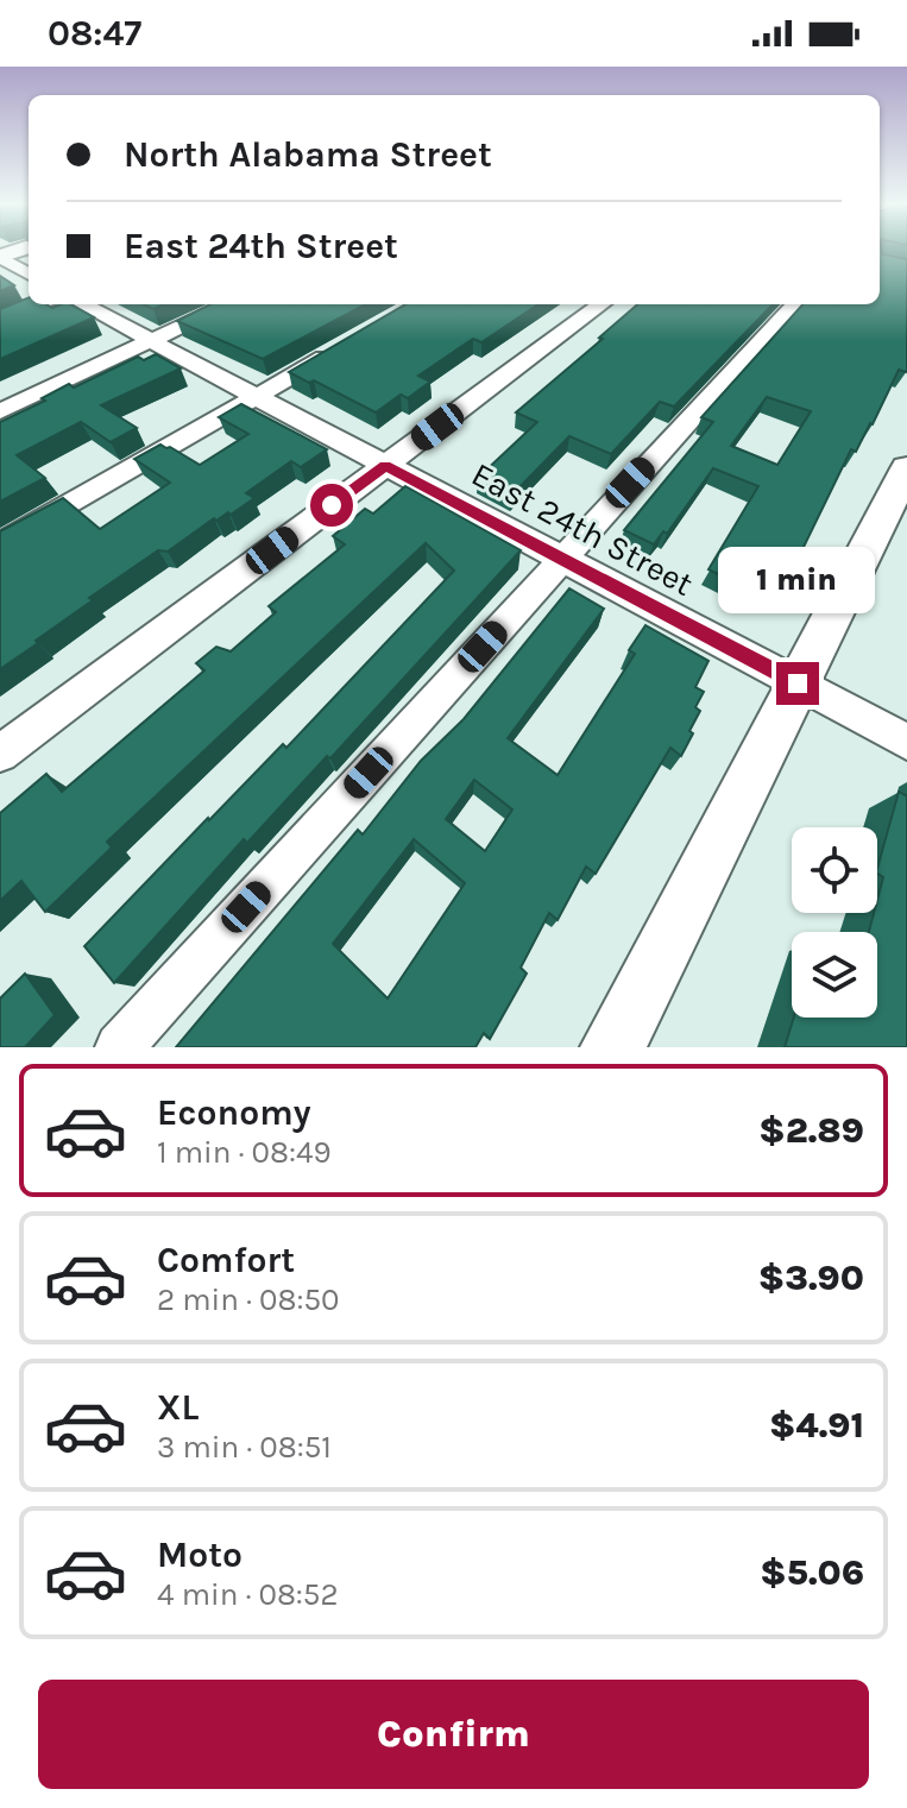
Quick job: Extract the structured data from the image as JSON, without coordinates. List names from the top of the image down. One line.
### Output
{"streets":{"street":["East 24th Street"]},"page":{"status":"08:47","banner":["North Alabama Street","East 24th Street"],"bubble":"1 min","list":[{"name":"Economy","note":"1 min · 08:49","value":"$2.89"},{"name":"Comfort","note":"2 min · 08:50","value":"$3.90"},{"name":"XL","note":"3 min · 08:51","value":"$4.91"},{"name":"Moto","note":"4 min · 08:52","value":"$5.06"}],"buttons":"Confirm"}}
